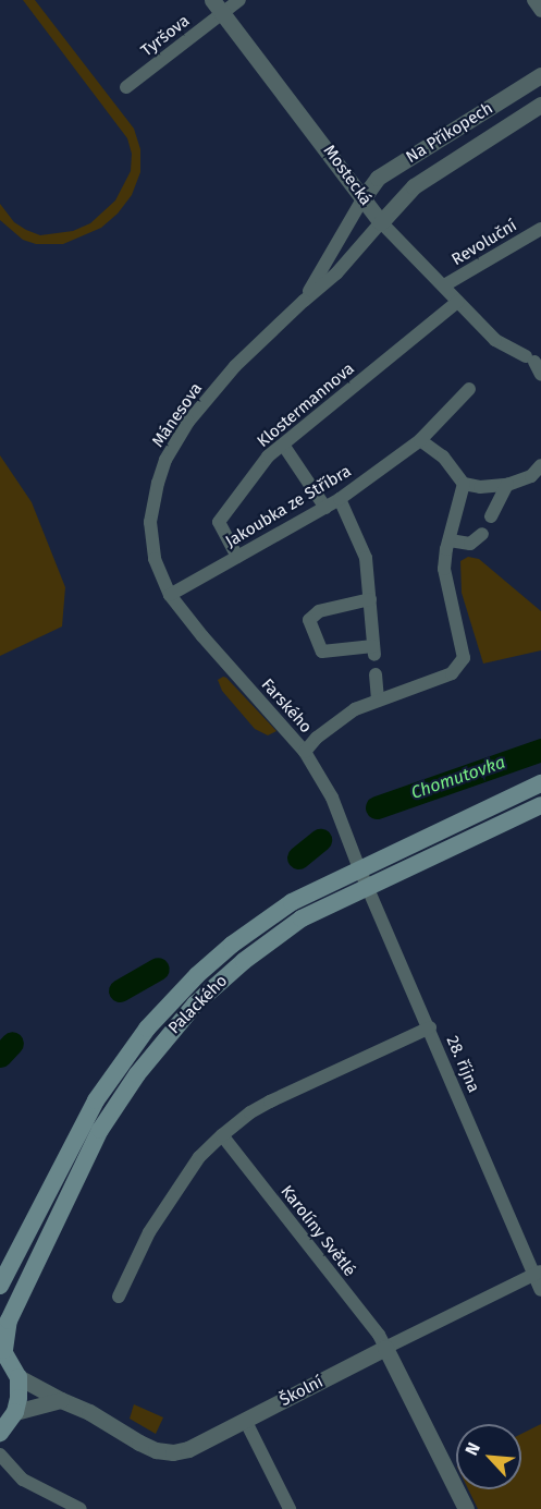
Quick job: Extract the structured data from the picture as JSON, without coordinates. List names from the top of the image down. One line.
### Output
{"streets":{"main road":["Palackého"],"street":["Tyršova","Na Příkopech","Mostecká","Revoluční","Klostermannova","Mánesova","Jakoubka ze Stříbra","Farského","28. října","Karolíny Světlé","Školní"]},"crossings":[["Tyršova","Mostecká"],["Na Příkopech","Mostecká"],["Na Příkopech","Mánesova"],["Mostecká","Revoluční"],["Mostecká","Klostermannova"],["Mostecká","Mánesova"],["Klostermannova","Jakoubka ze Stříbra"],["Mánesova","Farského"],["Jakoubka ze Stříbra","Farského"],["Farského","Palackého"],["Farského","28. října"],["Palackého","28. října"],["28. října","Školní"],["Karolíny Světlé","Školní"]],"water":["Chomutovka"],"north":"top left"}
